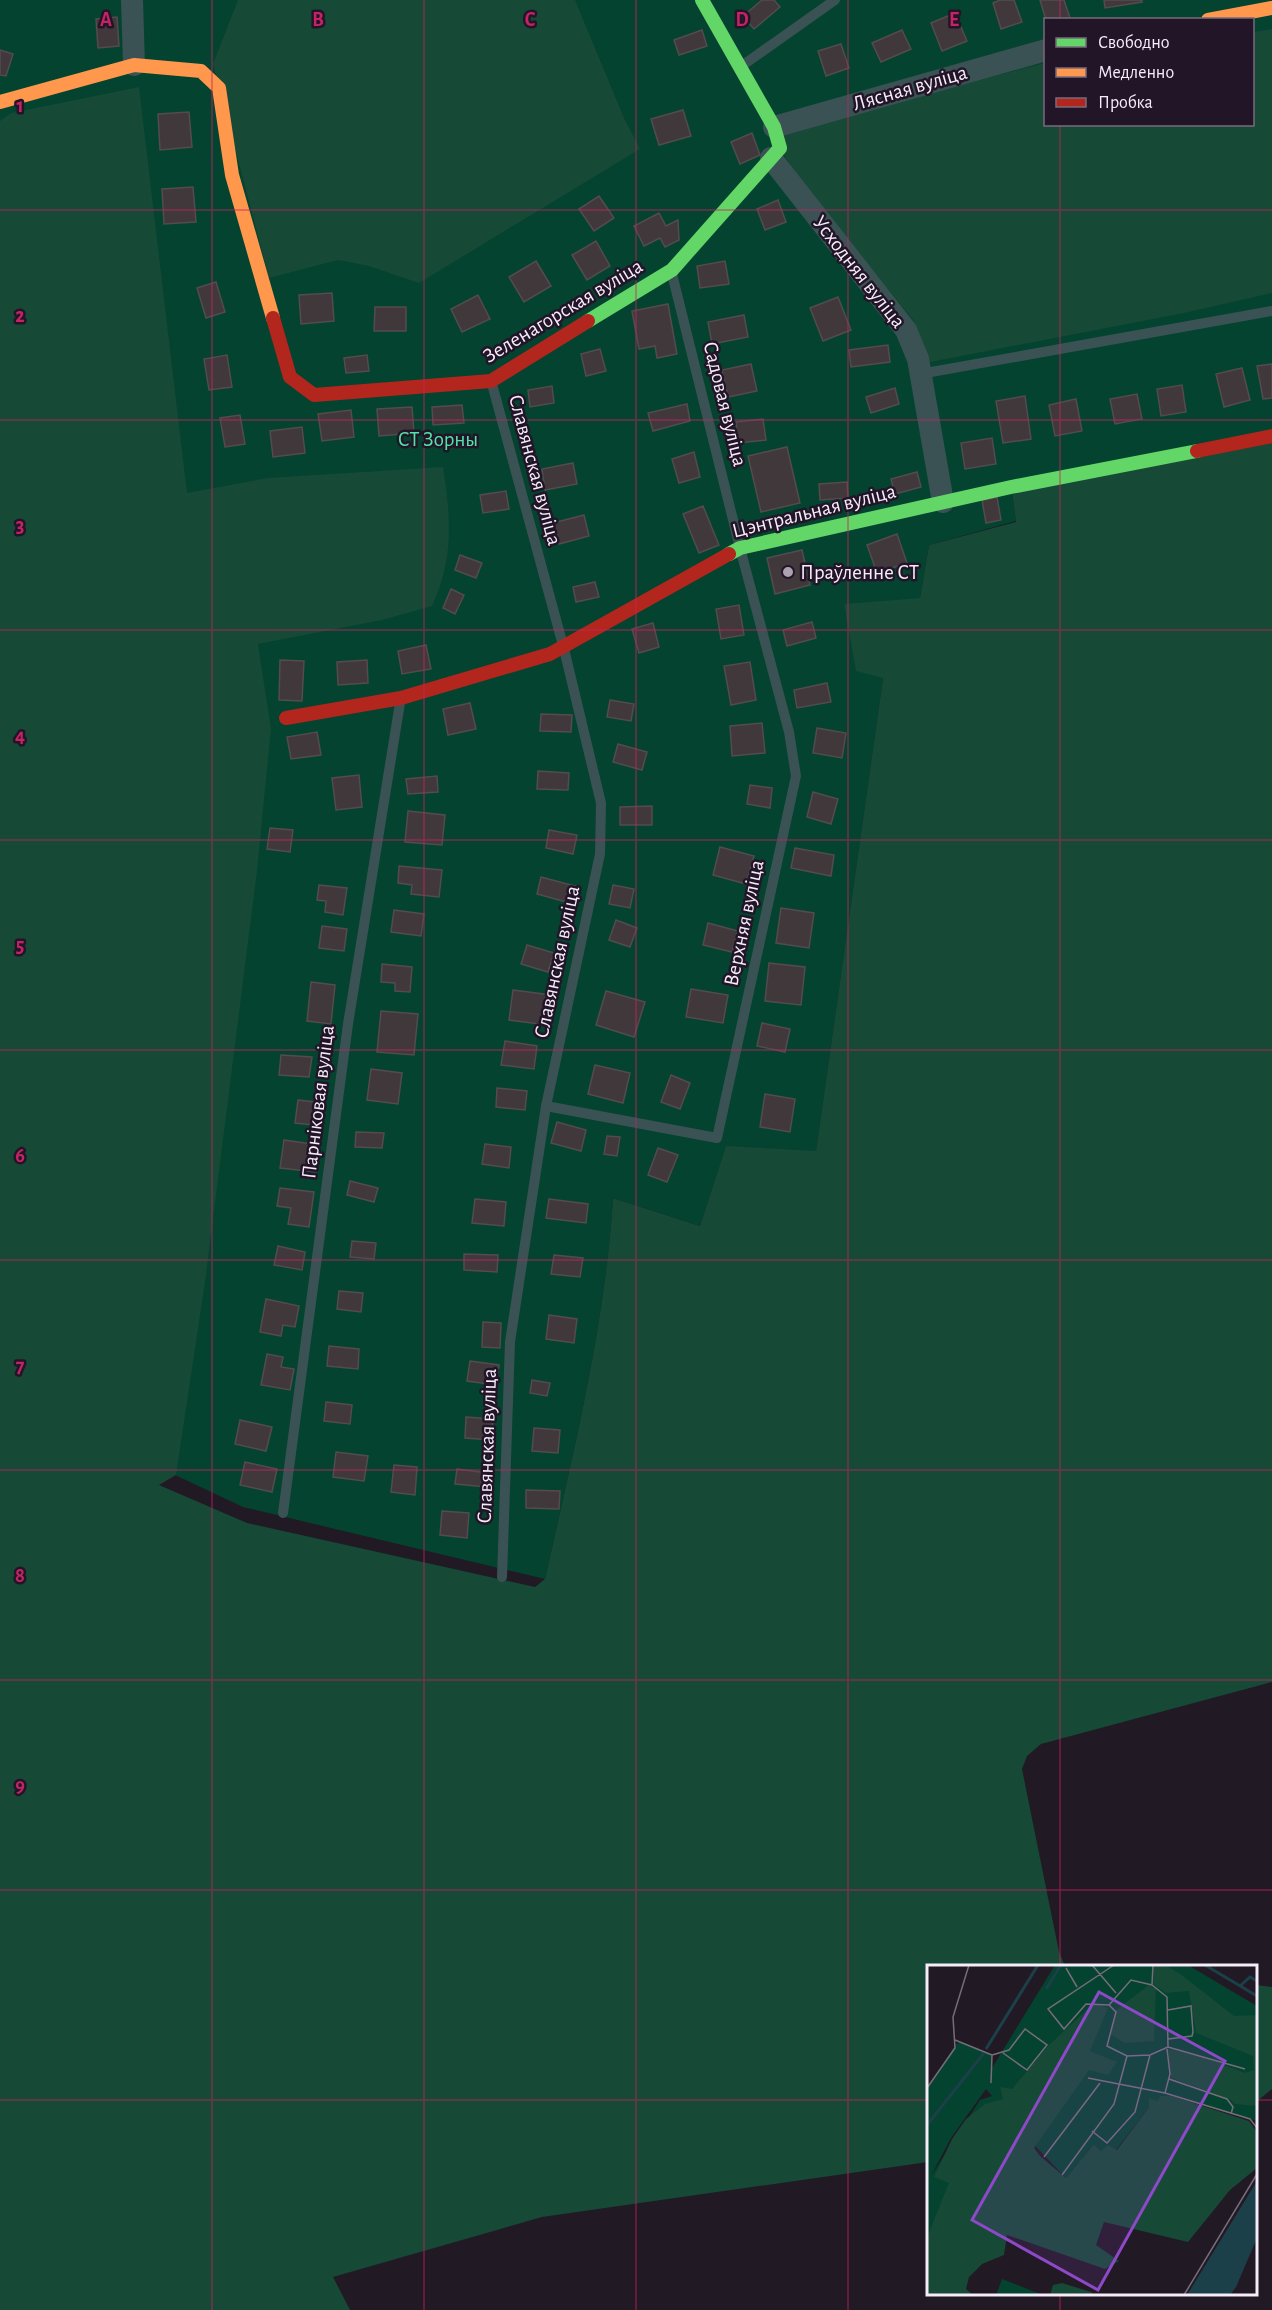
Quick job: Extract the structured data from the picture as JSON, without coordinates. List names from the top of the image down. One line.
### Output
{"streets":{"street":["Лясная вуліца","Усходняя вуліца","Зеленагорская вуліца","Цэнтральная вуліца"],"lane":["Садовая вуліца","Славянская вуліца","Верхняя вуліца","Парніковая вуліца"]},"crossings":[["Усходняя вуліца","Зеленагорская вуліца"],["Усходняя вуліца","Цэнтральная вуліца"],["Зеленагорская вуліца","Садовая вуліца"],["Зеленагорская вуліца","Славянская вуліца"],["Садовая вуліца","Цэнтральная вуліца"],["Садовая вуліца","Верхняя вуліца"],["Славянская вуліца","Цэнтральная вуліца"],["Славянская вуліца","Верхняя вуліца"],["Цэнтральная вуліца","Верхняя вуліца"],["Цэнтральная вуліца","Парніковая вуліца"]],"parks":["СТ Зорны"],"places":["Праўленне СТ"],"legend":["Свободно","Медленно","Пробка"],"grid":{"columns":["A","B","C","D","E"],"rows":["1","2","3","4","5","6","7","8","9"]}}
